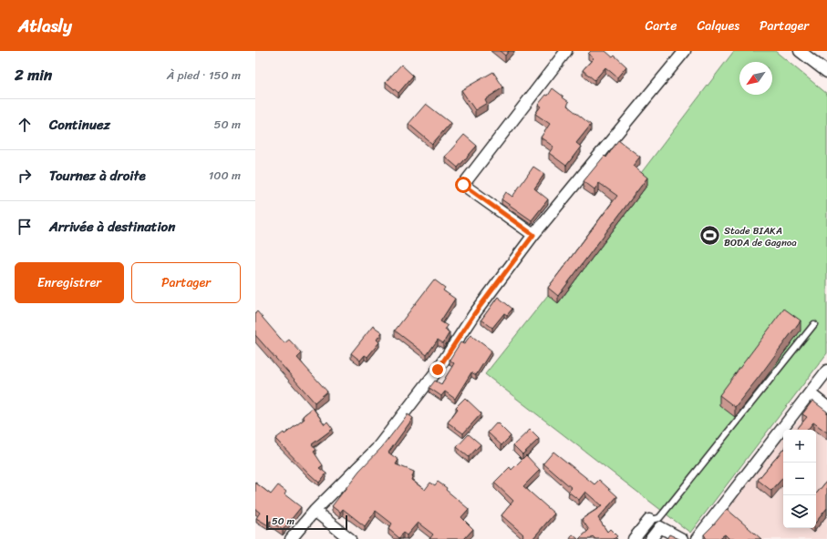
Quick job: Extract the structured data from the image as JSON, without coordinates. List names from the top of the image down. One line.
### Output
{"places":{"sports":["Stade BIAKA BODA de Gagnoa"]},"scale_bar":"50 m","north":"bottom left","page":{"header":"Atlasly","nav":["Carte","Calques","Partager"],"heading":["2 min","À pied · 150 m"],"list":[["Continuez","50 m"],["Tournez à droite","100 m"],"Arrivée à destination"],"buttons":["Enregistrer","Partager"],"map_buttons":["+","−"],"scale":"50 m"}}
